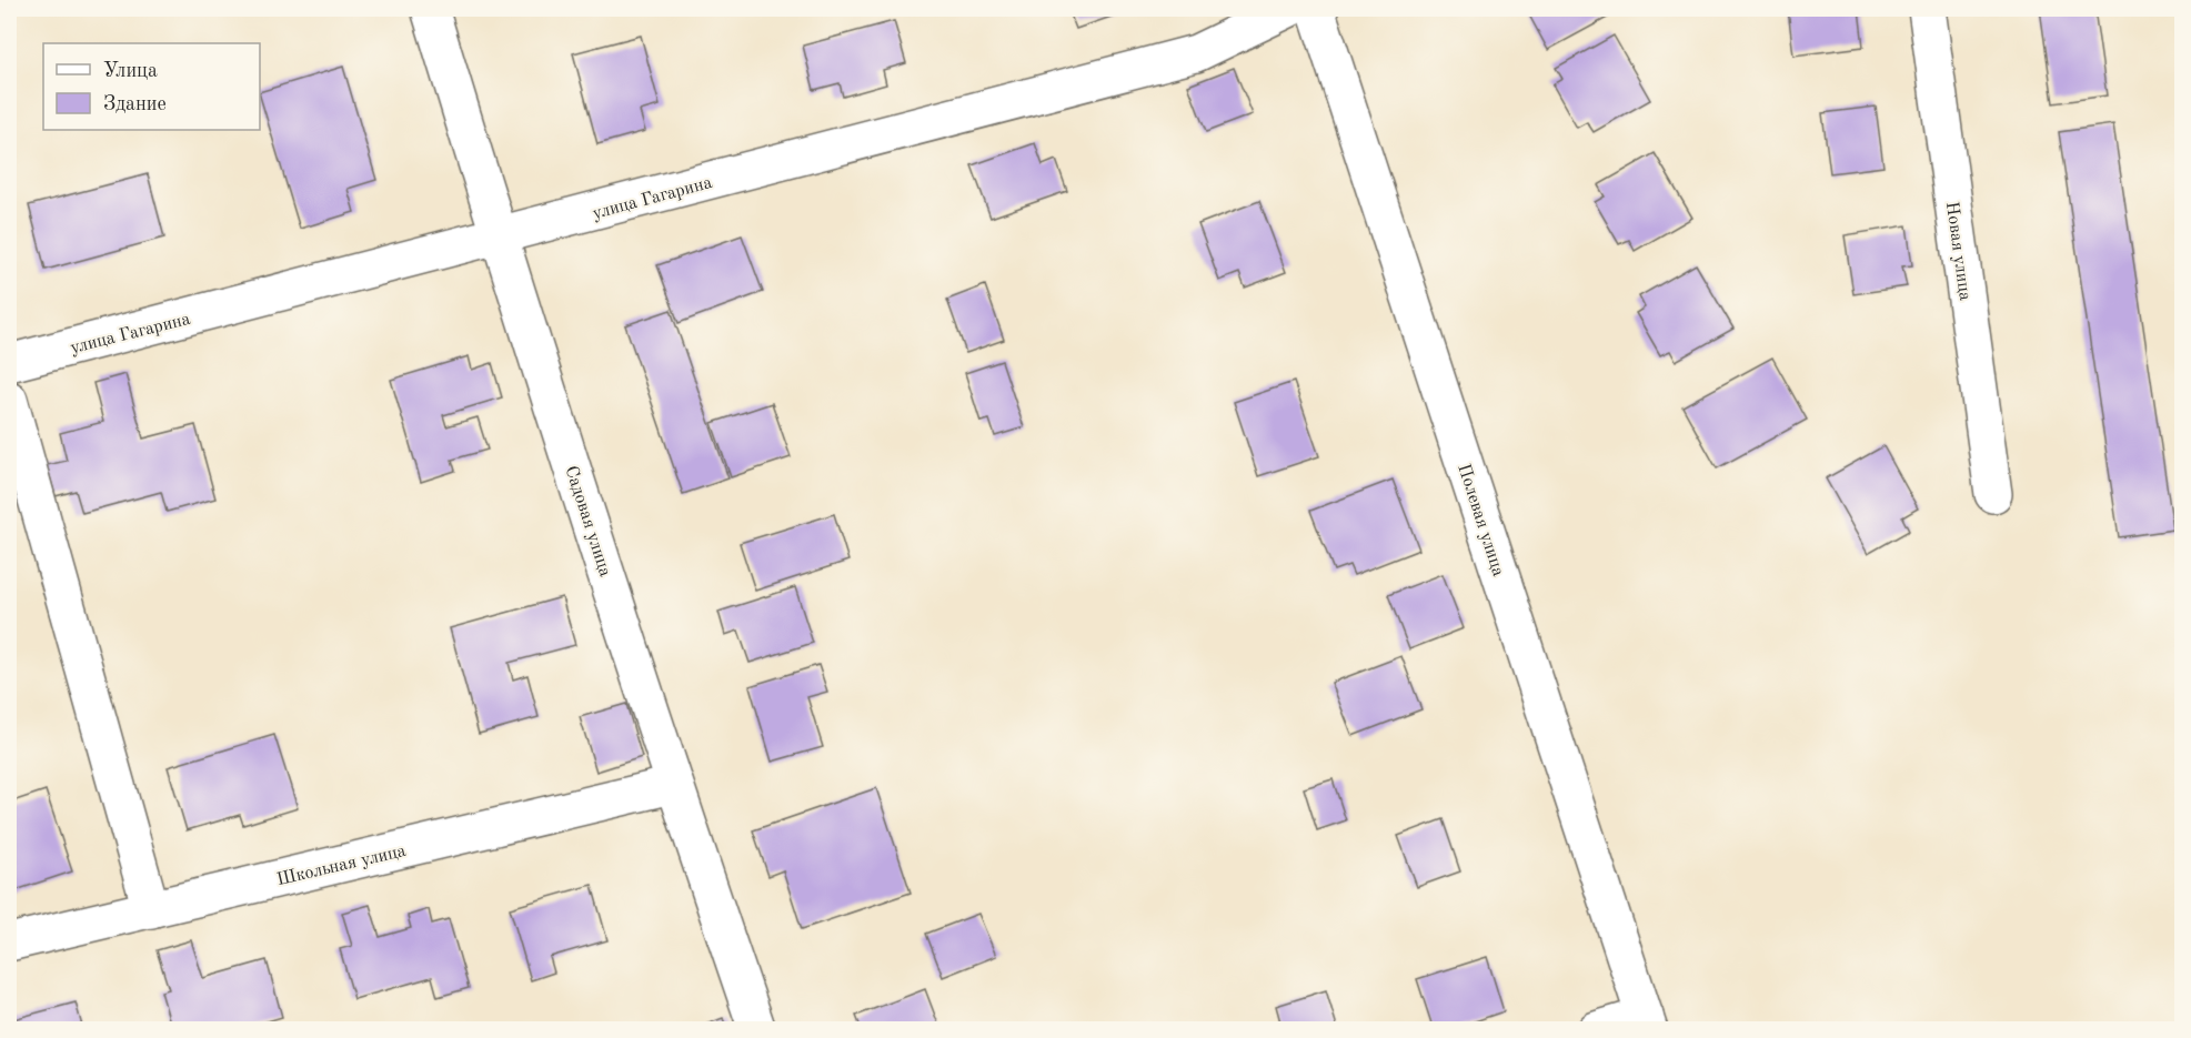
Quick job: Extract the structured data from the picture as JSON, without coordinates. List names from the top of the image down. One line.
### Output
{"streets":{"street":["улица Гагарина","Новая улица","Полевая улица","Садовая улица","Школьная улица"]},"crossings":[["улица Гагарина","Садовая улица"],["Садовая улица","Школьная улица"]],"legend":["Улица","Здание"]}
